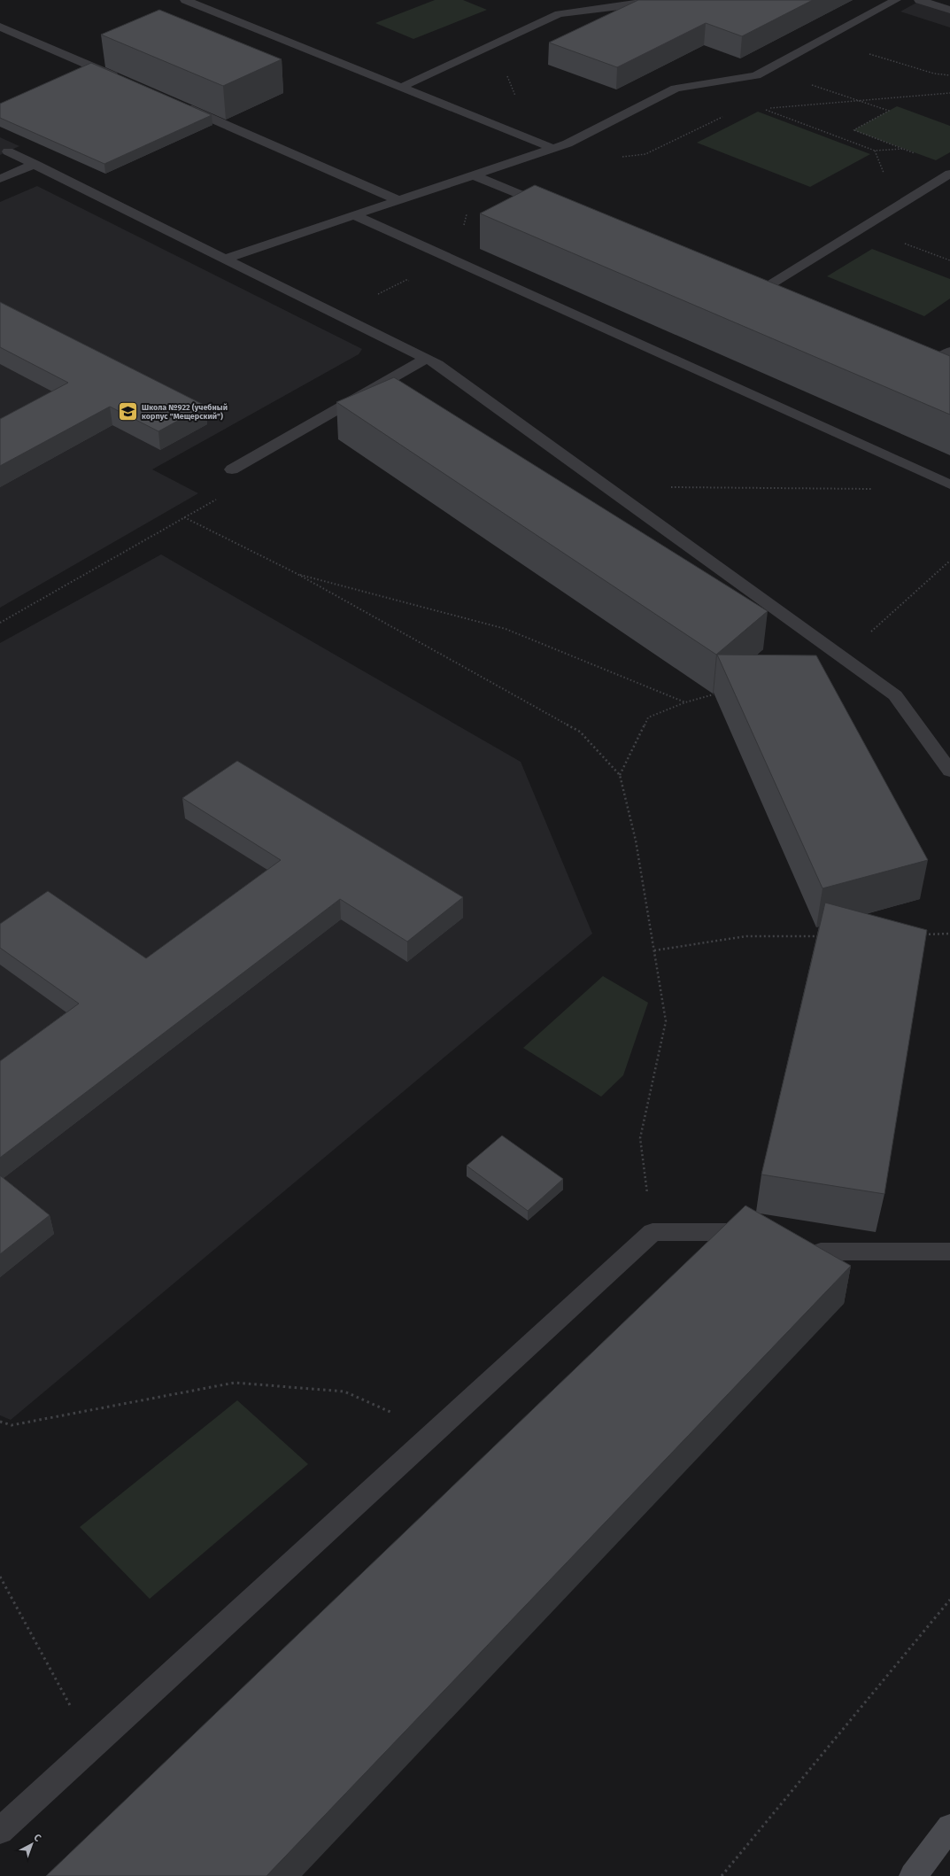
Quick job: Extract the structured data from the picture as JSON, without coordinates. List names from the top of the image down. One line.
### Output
{"places":{"school or university":["Школа №922 (учебный корпус \"Мещерский\")"]},"north":"top right"}
